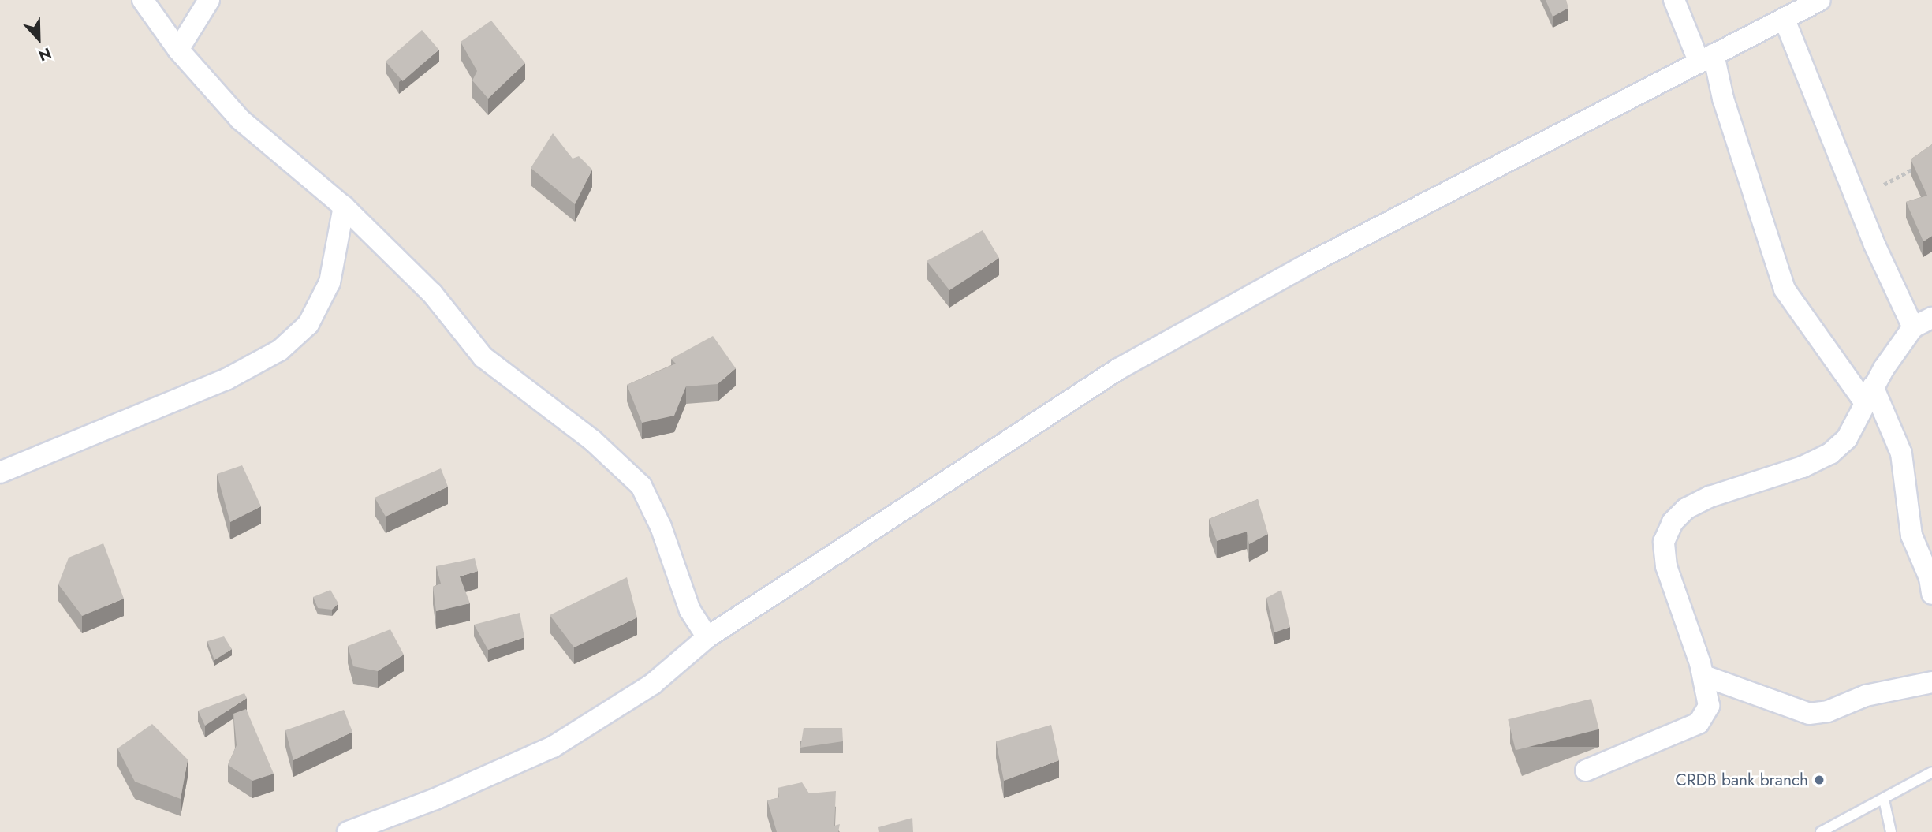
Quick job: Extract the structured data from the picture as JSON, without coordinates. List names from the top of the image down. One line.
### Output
{"places":["CRDB bank branch"],"north":"bottom"}
